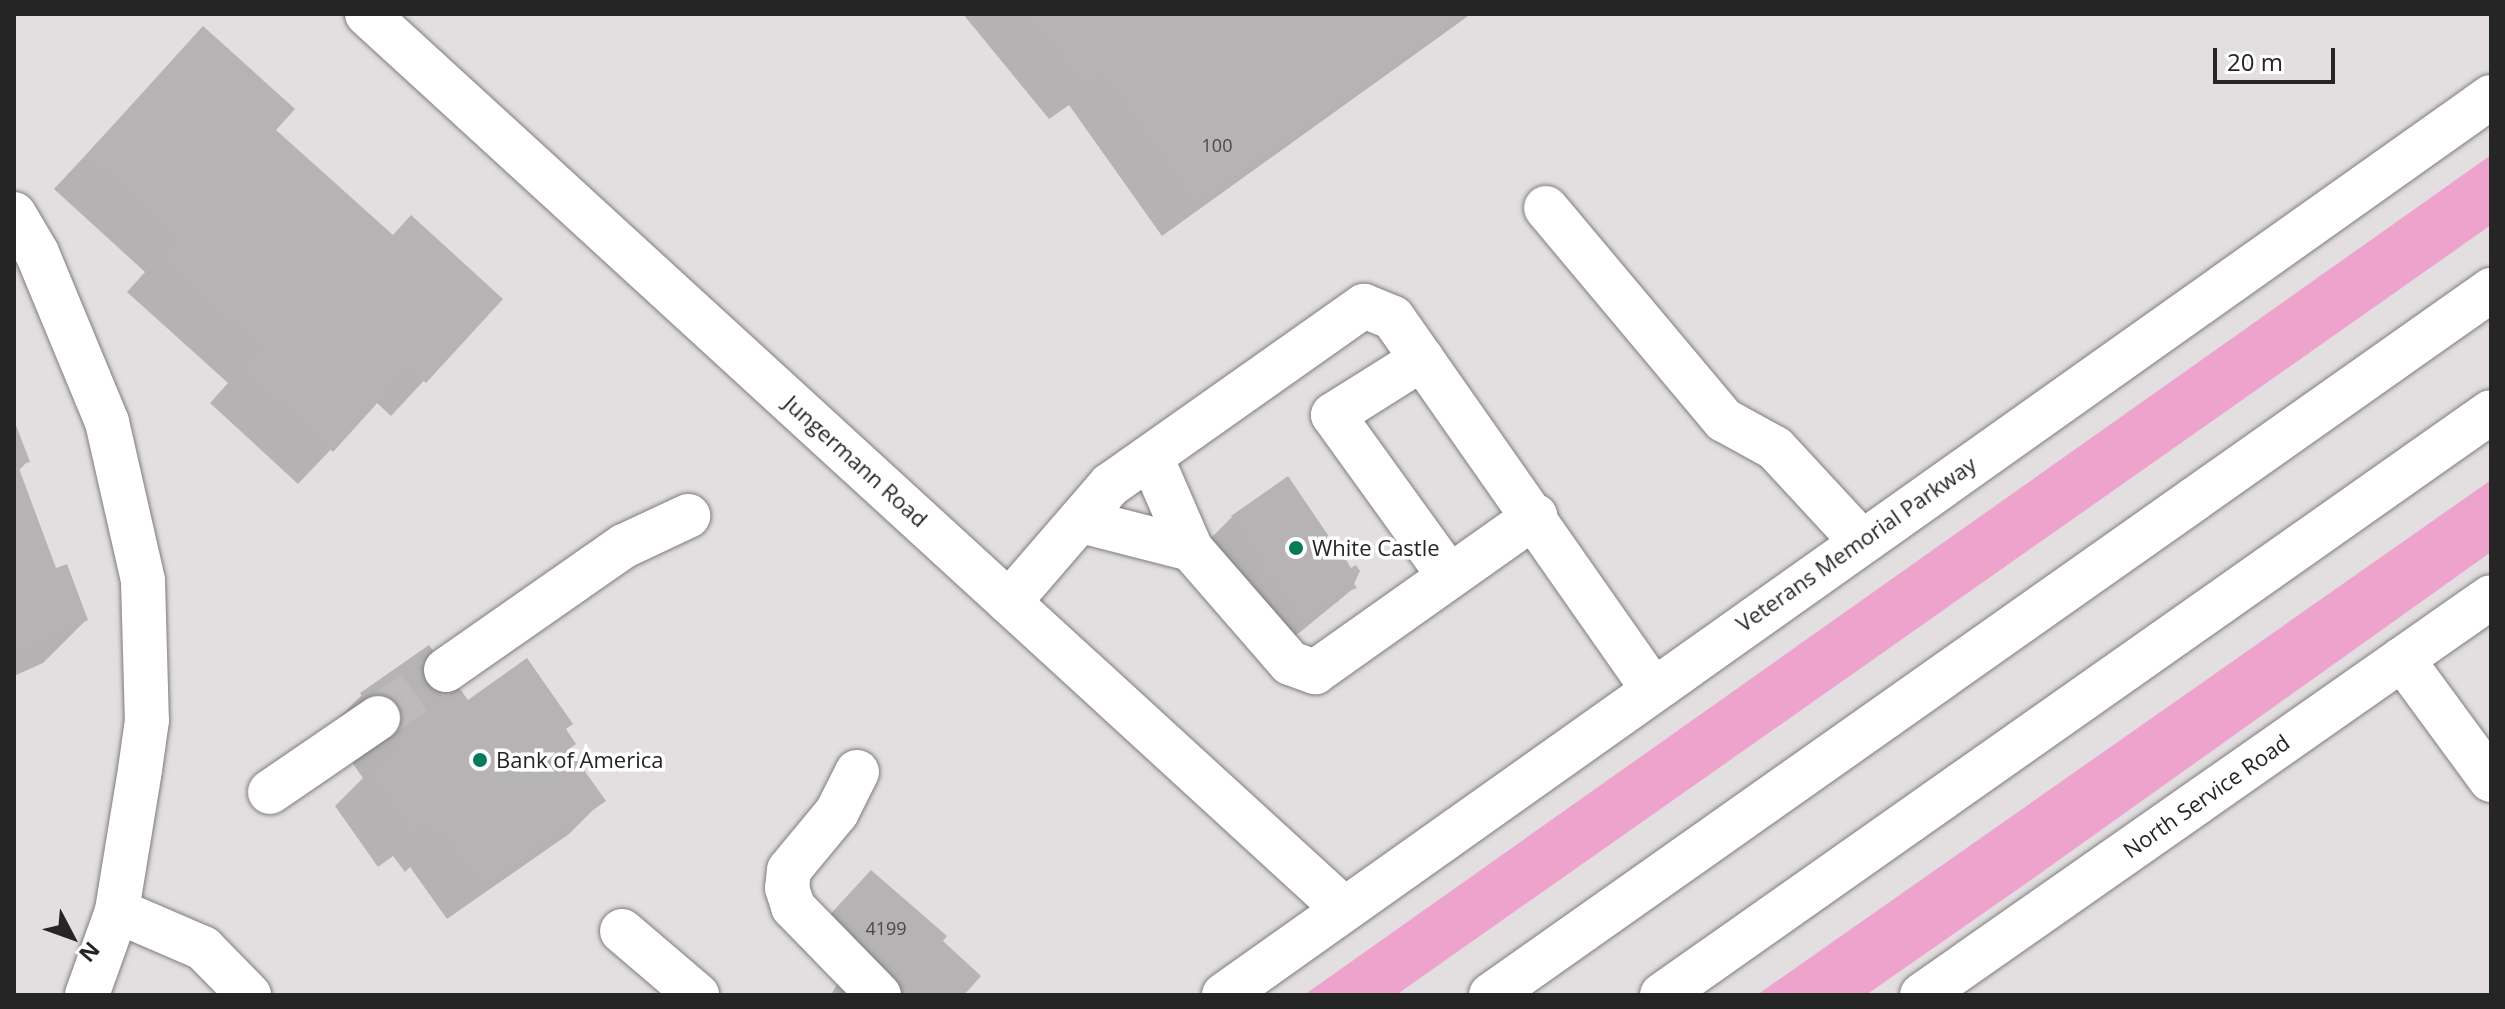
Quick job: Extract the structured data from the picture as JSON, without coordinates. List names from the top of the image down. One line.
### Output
{"streets":{"main road":["Jungermann Road","Veterans Memorial Parkway","North Service Road"]},"crossings":[["Jungermann Road","Veterans Memorial Parkway"]],"places":["White Castle","Bank of America"],"house_numbers":["100","4199"],"scale_bar":"20 m","north":"bottom right"}
